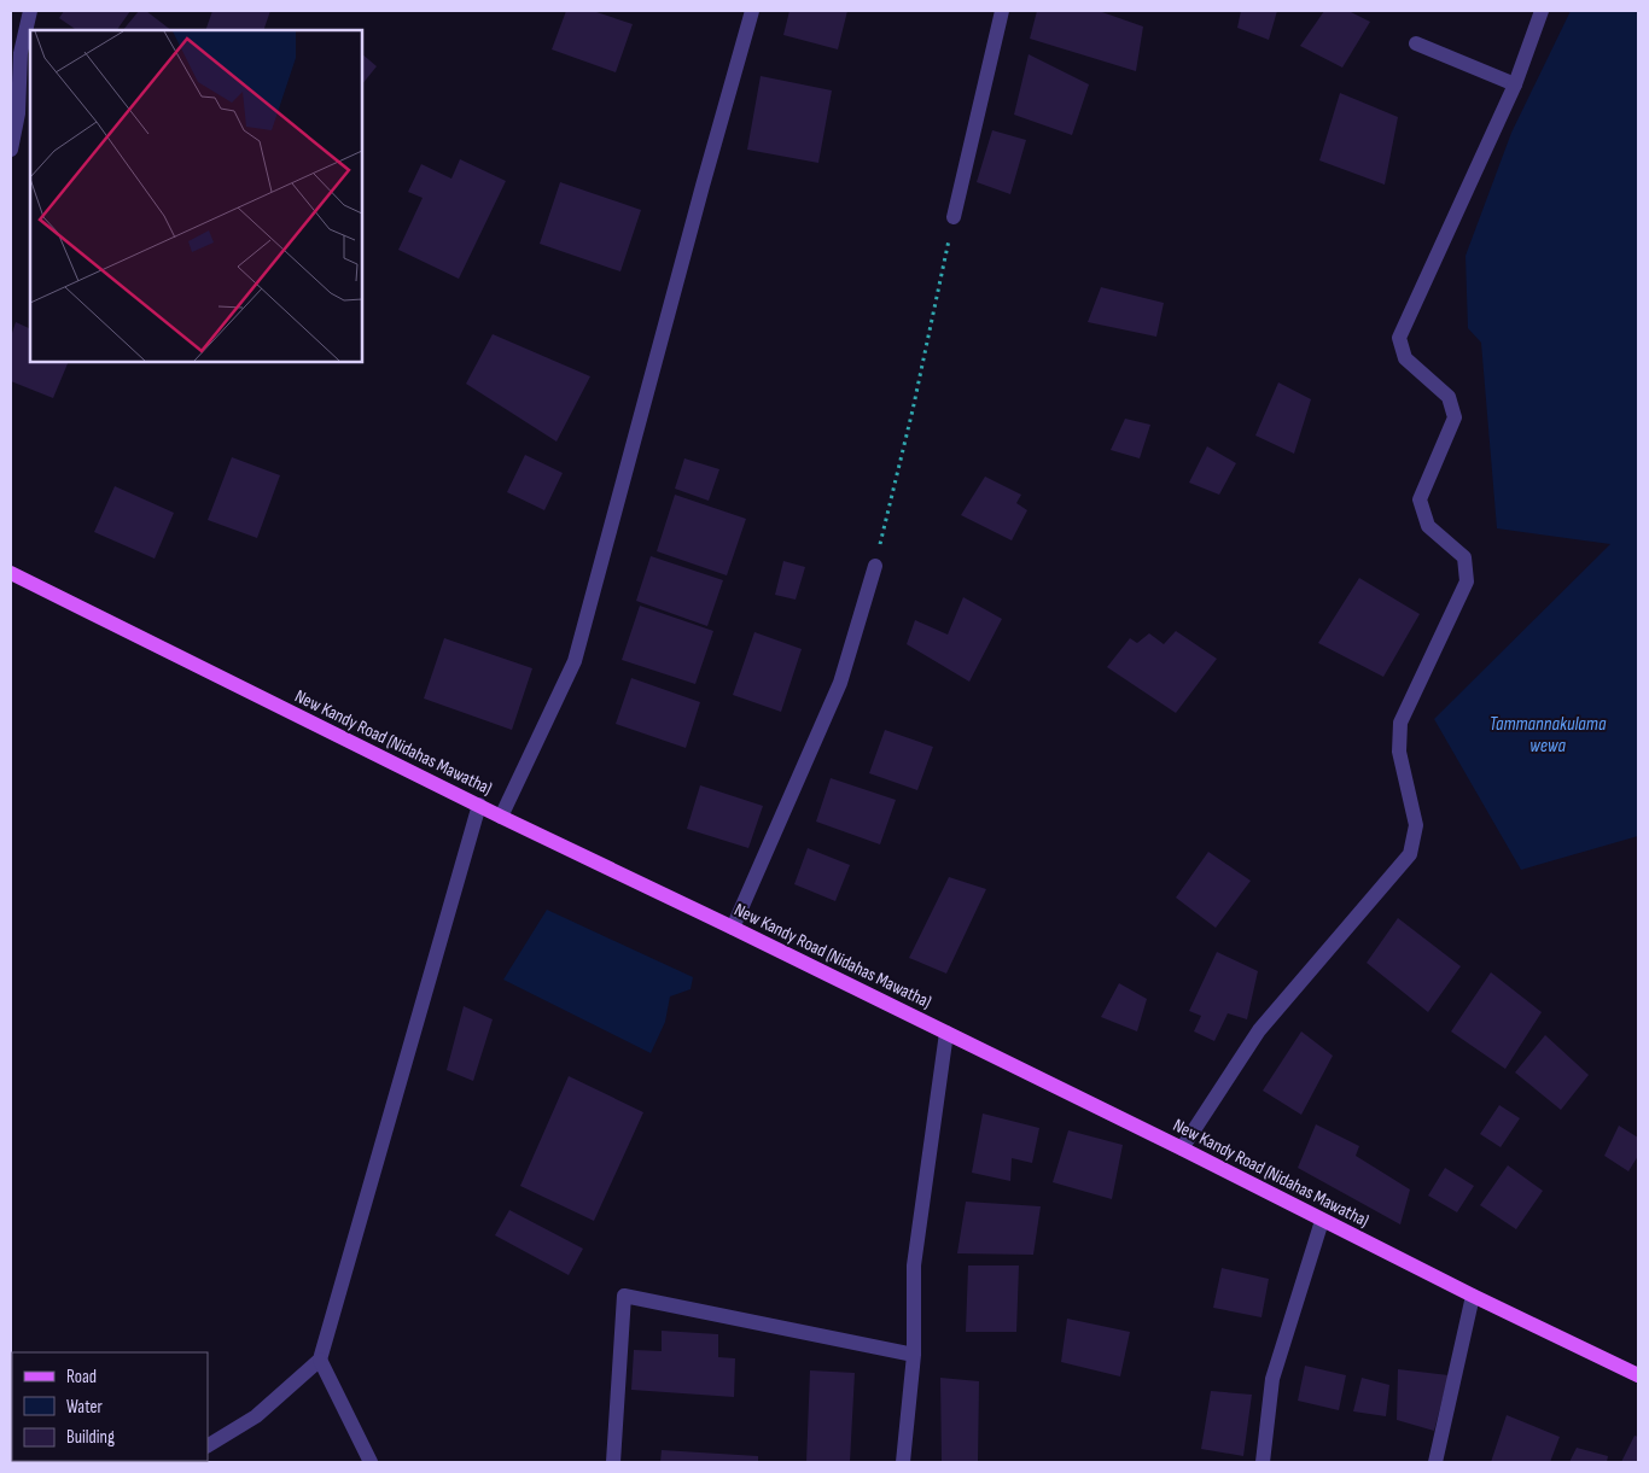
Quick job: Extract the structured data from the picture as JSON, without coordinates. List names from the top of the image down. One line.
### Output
{"streets":{"main road":["New Kandy Road (Nidahas Mawatha)"]},"water":["Tammannakulama wewa"],"legend":["Road","Water","Building"]}
